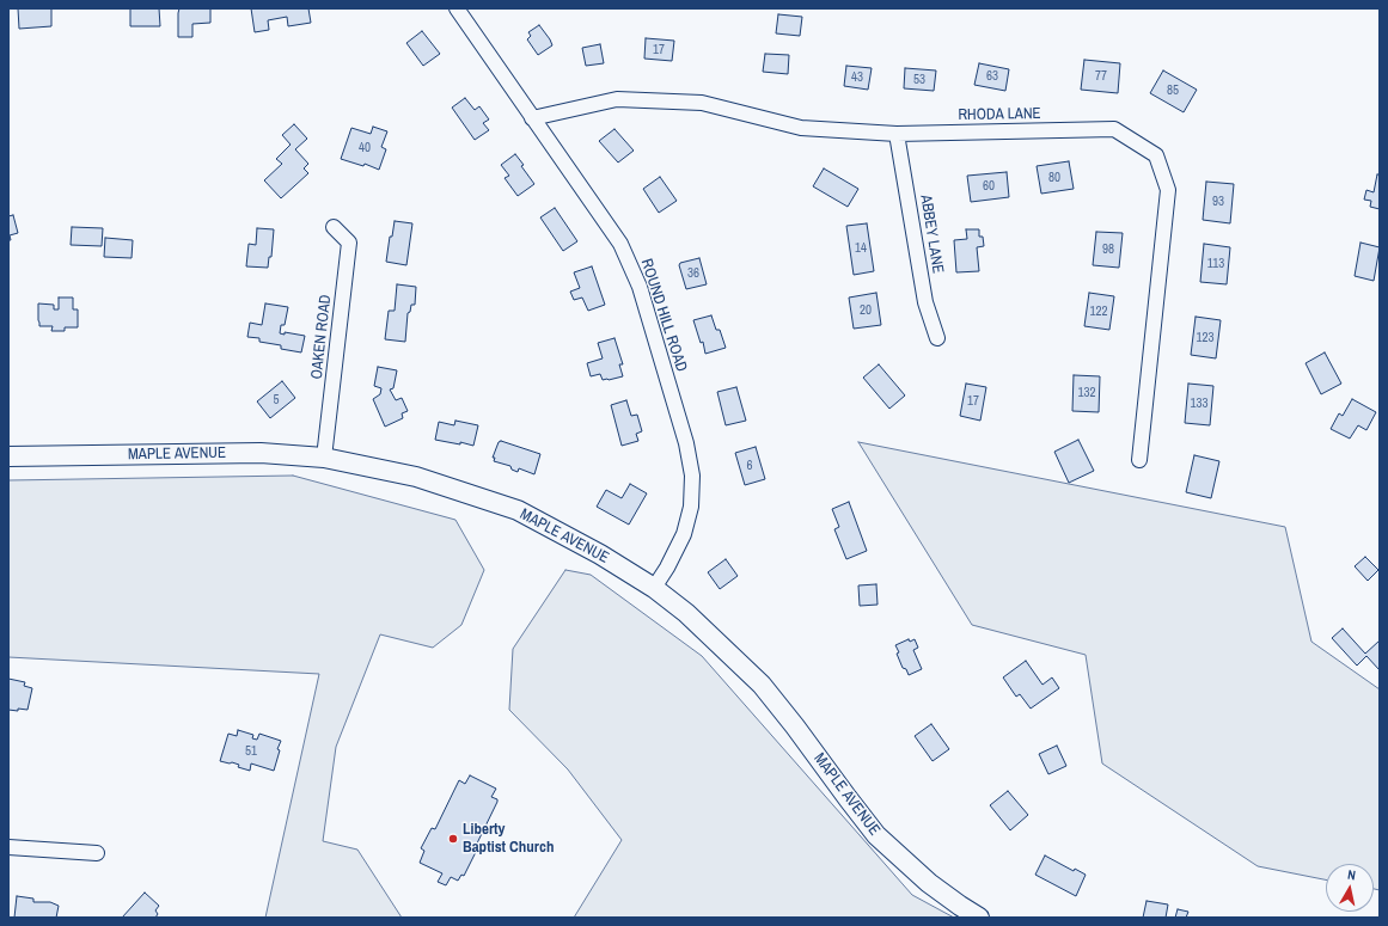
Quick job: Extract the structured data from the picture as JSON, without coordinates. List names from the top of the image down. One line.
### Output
{"streets":{"main road":["MAPLE AVENUE"],"street":["RHODA LANE","ABBEY LANE","ROUND HILL ROAD","OAKEN ROAD"]},"crossings":[["RHODA LANE","ABBEY LANE"],["RHODA LANE","ROUND HILL ROAD"],["ROUND HILL ROAD","MAPLE AVENUE"],["OAKEN ROAD","MAPLE AVENUE"]],"places":["Liberty Baptist Church"],"house_numbers":["17","63","77","43","53","85","40","80","60","93","14","98","113","36","20","122","123","132","5","17","133","6","51"],"north":"top"}
